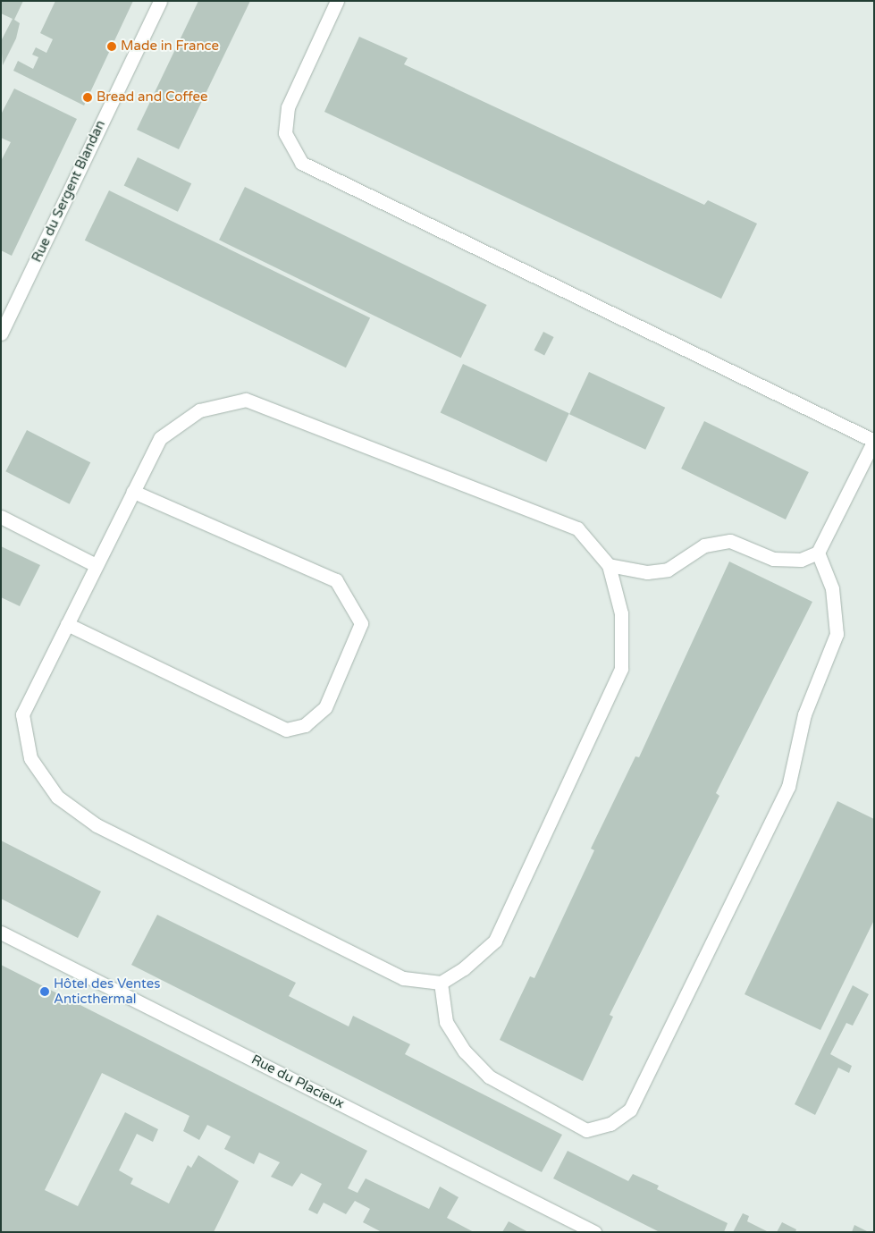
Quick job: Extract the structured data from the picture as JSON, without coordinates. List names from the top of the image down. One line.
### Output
{"streets":{"street":["Rue du Sergent Blandan","Rue du Placieux"]},"places":["Made in France","Bread and Coffee","Hôtel des Ventes Anticthermal"]}
